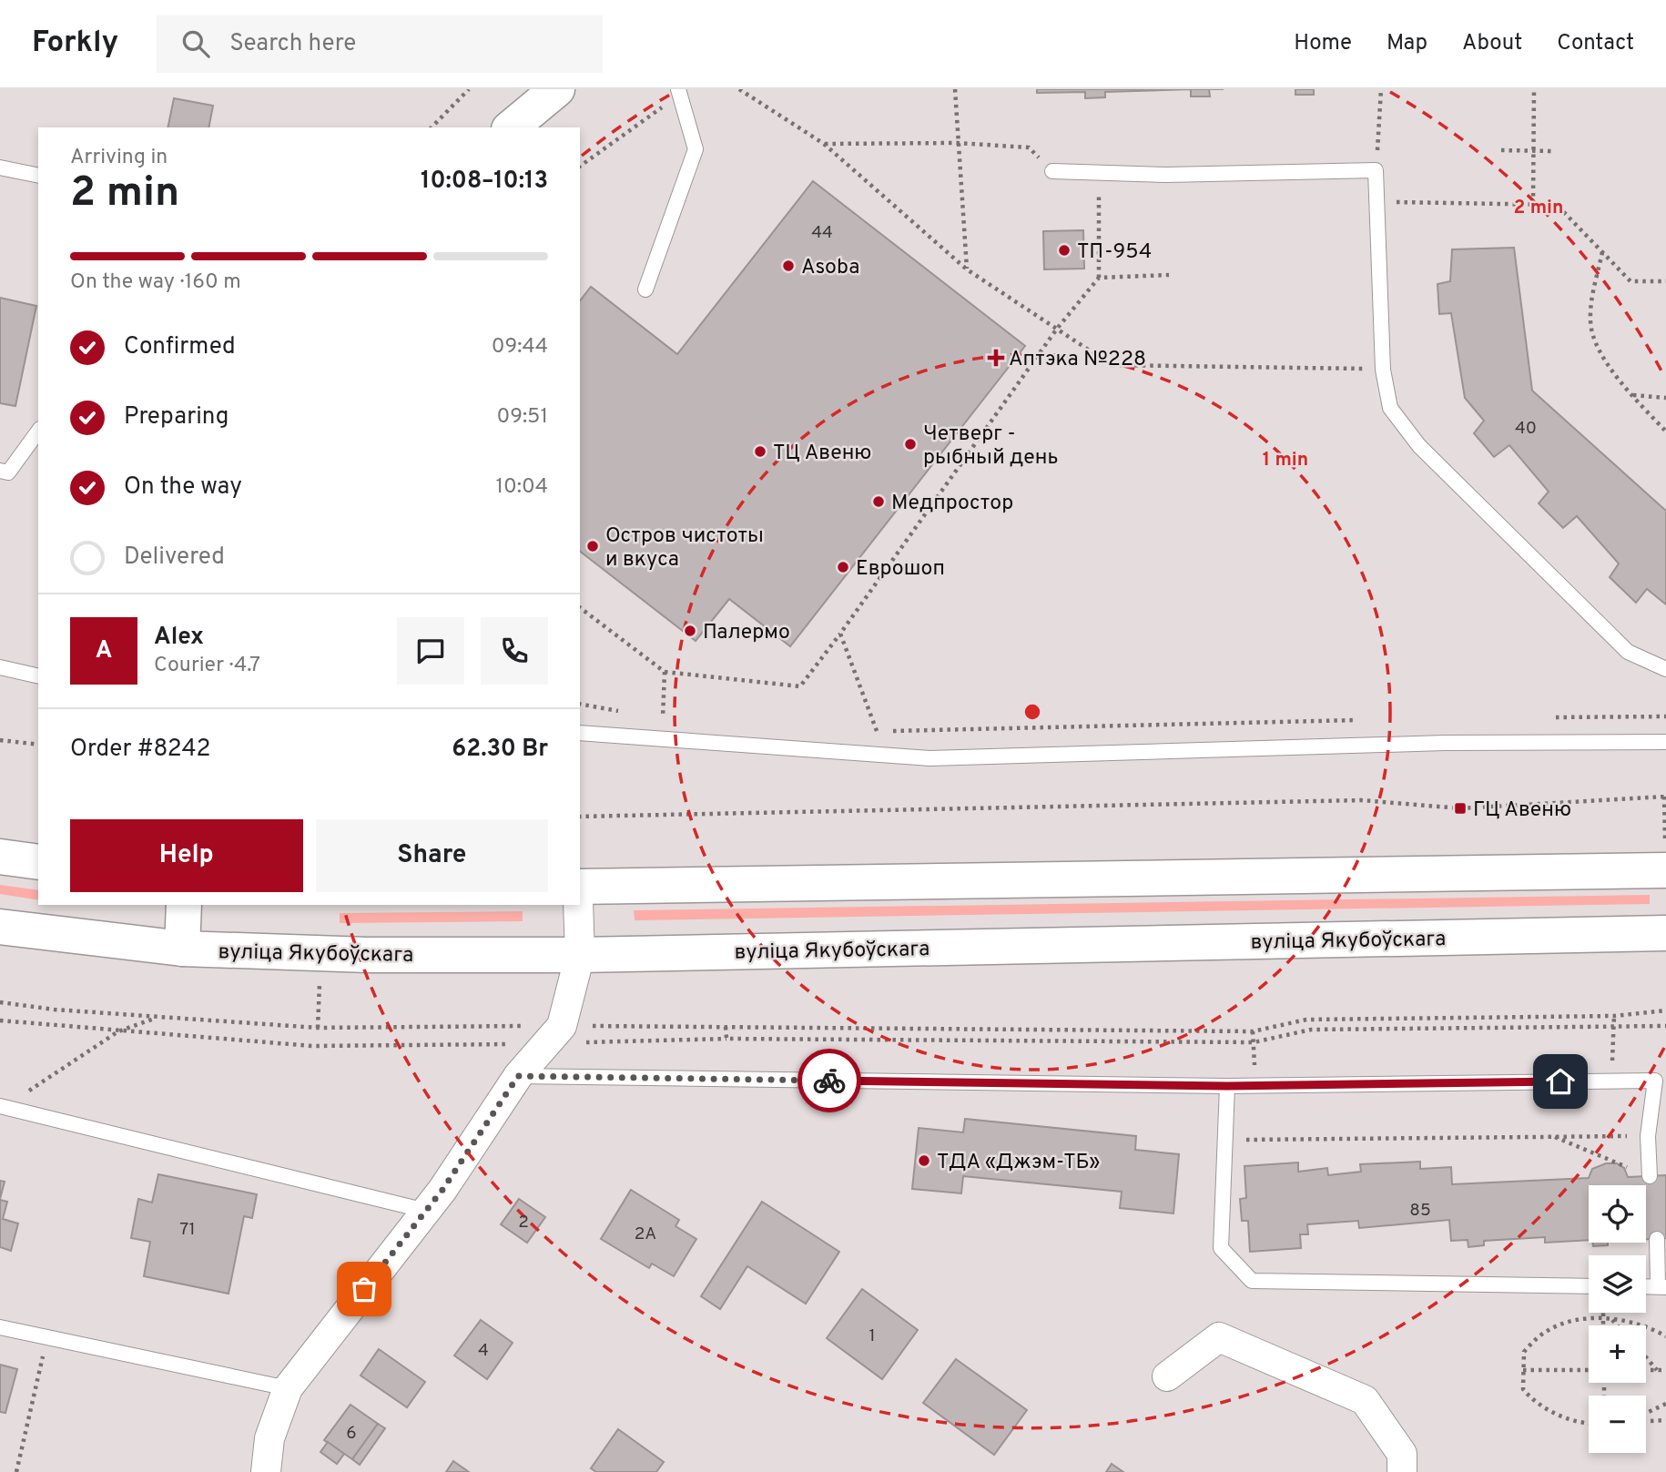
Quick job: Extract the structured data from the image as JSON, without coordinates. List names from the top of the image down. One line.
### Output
{"streets":{"main road":["вуліца Якубоўскага"]},"places":{"other":["ТП-954","Asoba","Четверг - рыбный день","ТЦ Авеню","Медпростор","Остров чистоты и вкуса","Еврошоп","Палермо","ТДА «Джэм-ТБ»"],"health":["Аптэка №228"],"transit":["ГЦ Авеню"]},"house_numbers":["44","40","85","2","71","2А","1","4","6"],"page":{"header":"Forkly","search":"Search here","nav":["Home","Map","About","Contact"],"heading":["2 min","Arriving in","10:08–10:13"],"panel":["Alex","Courier · 4.7","Order #8242","62.30 Br"],"bar":"On the way · 160 m","list":[["Confirmed","09:44"],["Preparing","09:51"],["On the way","10:04"],"Delivered"],"round":"A","buttons":["Help","Share"],"map_buttons":["+","−"]},"rings":["2 min","1 min"]}
